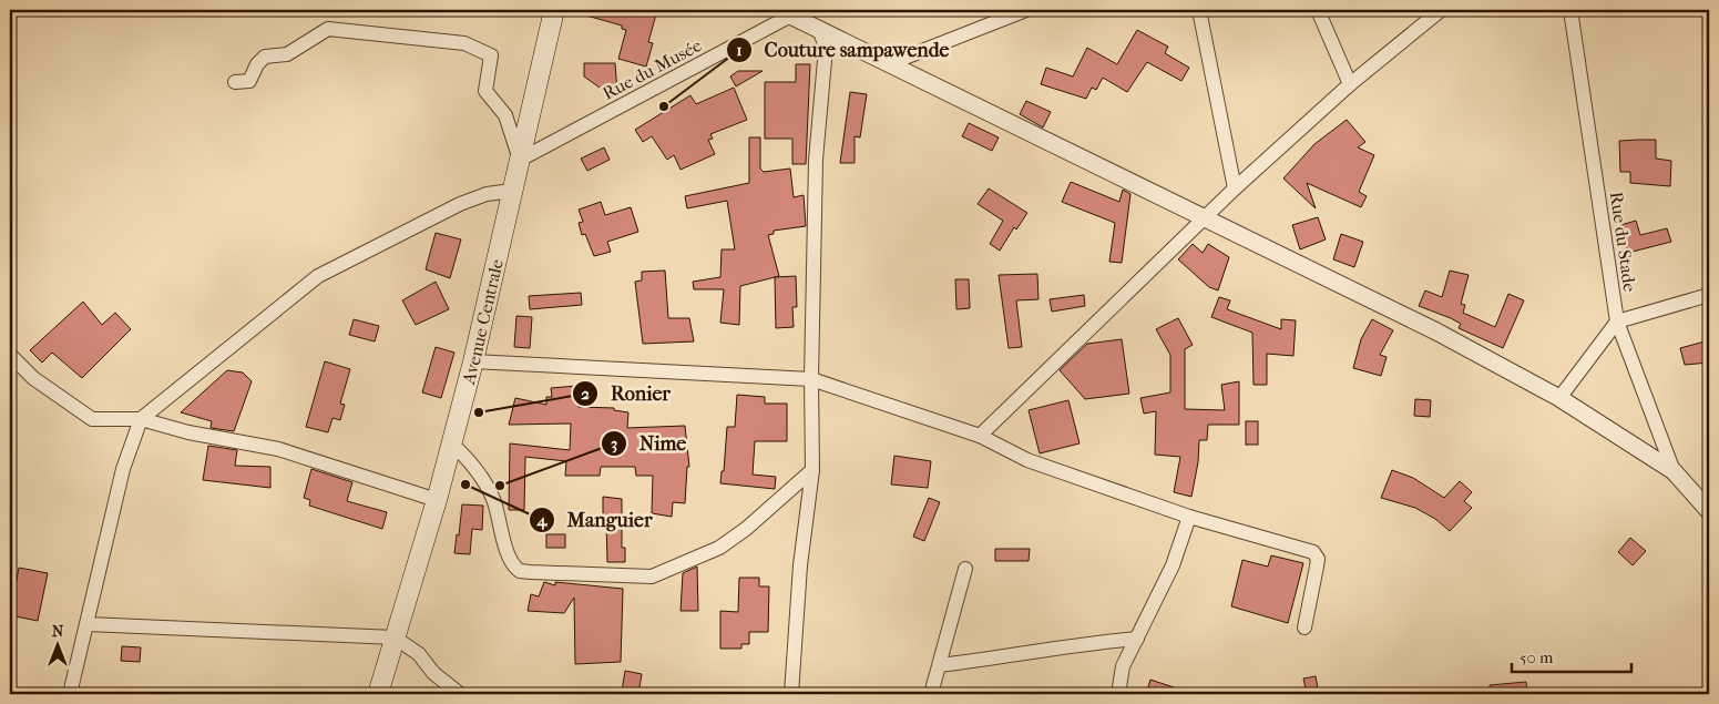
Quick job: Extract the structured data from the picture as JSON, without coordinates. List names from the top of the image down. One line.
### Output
{"streets":{"main road":["Avenue Centrale"],"street":["Rue du Musée","Rue du Stade"]},"crossings":[["Rue du Musée","Avenue Centrale"]],"places":["Couture sampawende","Ronier","Manguier","Nime"],"scale_bar":"50 m","north":"top"}
